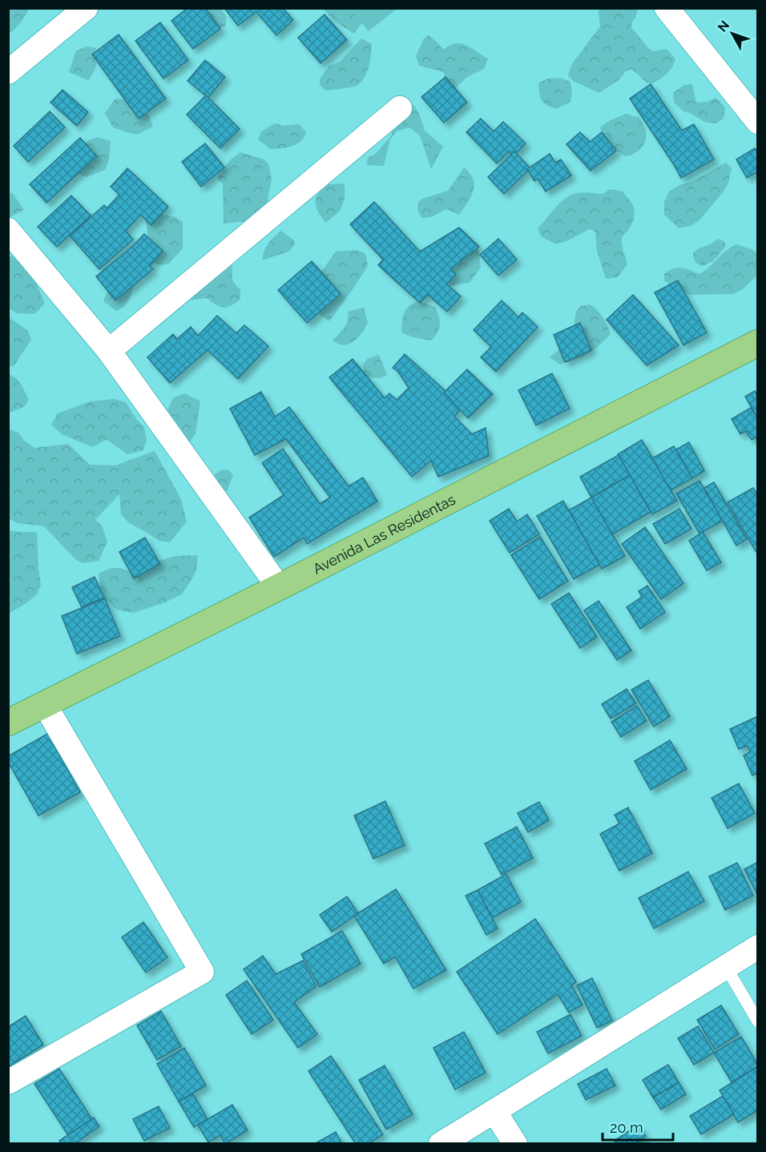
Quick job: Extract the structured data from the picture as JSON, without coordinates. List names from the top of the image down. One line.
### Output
{"streets":{"main road":["Avenida Las Residentas"]},"scale_bar":"20 m","north":"top left"}
